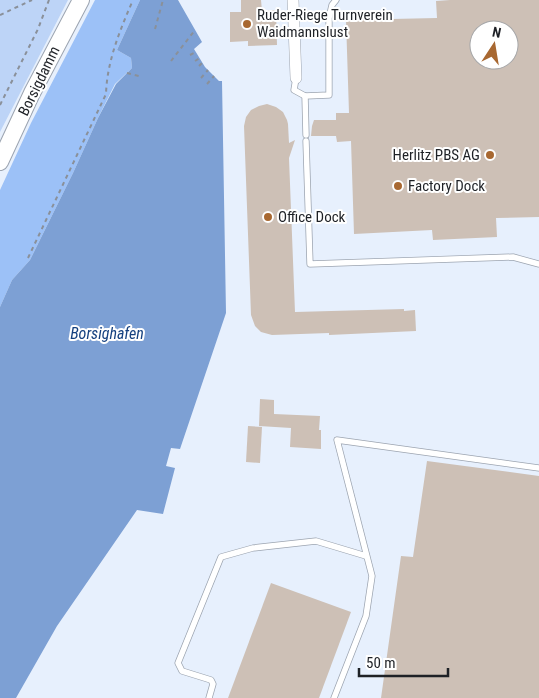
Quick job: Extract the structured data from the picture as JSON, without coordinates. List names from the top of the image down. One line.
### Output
{"streets":{"street":["Borsigdamm"]},"water":["Borsighafen"],"places":["Ruder-Riege Turnverein Waidmannslust","Herlitz PBS AG","Factory Dock","Office Dock"],"scale_bar":"50 m","north":"top"}
